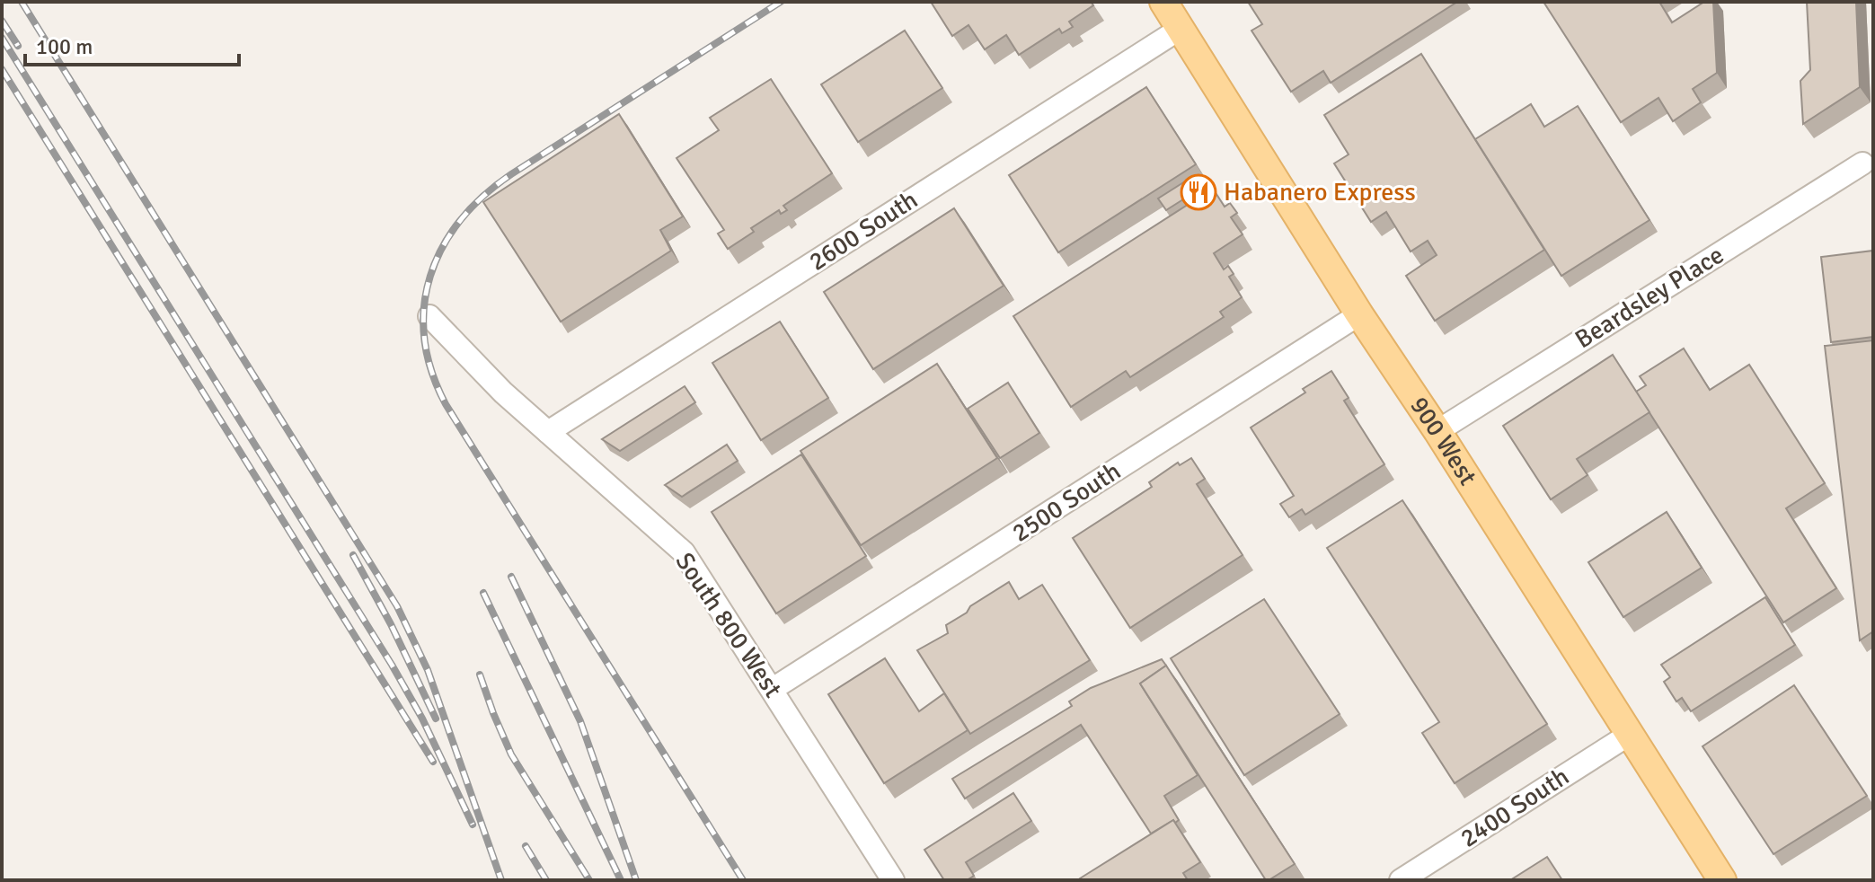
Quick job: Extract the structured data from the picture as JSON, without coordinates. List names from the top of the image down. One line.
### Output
{"streets":{"main road":["900 West"],"street":["2600 South","Beardsley Place","2500 South","South 800 West","2400 South"]},"crossings":[["2600 South","900 West"],["2600 South","South 800 West"],["Beardsley Place","900 West"],["900 West","2500 South"],["900 West","2400 South"],["2500 South","South 800 West"]],"places":{"restaurant":["Habanero Express"]},"scale_bar":"100 m"}
